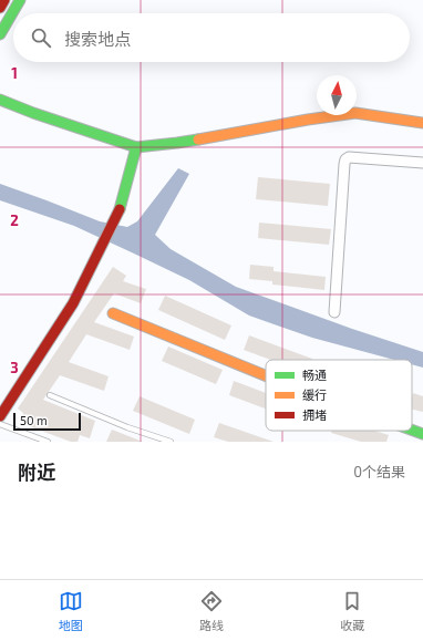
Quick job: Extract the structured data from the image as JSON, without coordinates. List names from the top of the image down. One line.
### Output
{"legend":["畅通","缓行","拥堵"],"scale_bar":"50 m","north":"top","page":{"search":"搜索地点","scale":"50 m","heading":["附近","0个结果"],"nav":["地图","路线","收藏"]},"grid":{"rows":["1","2","3"]}}
